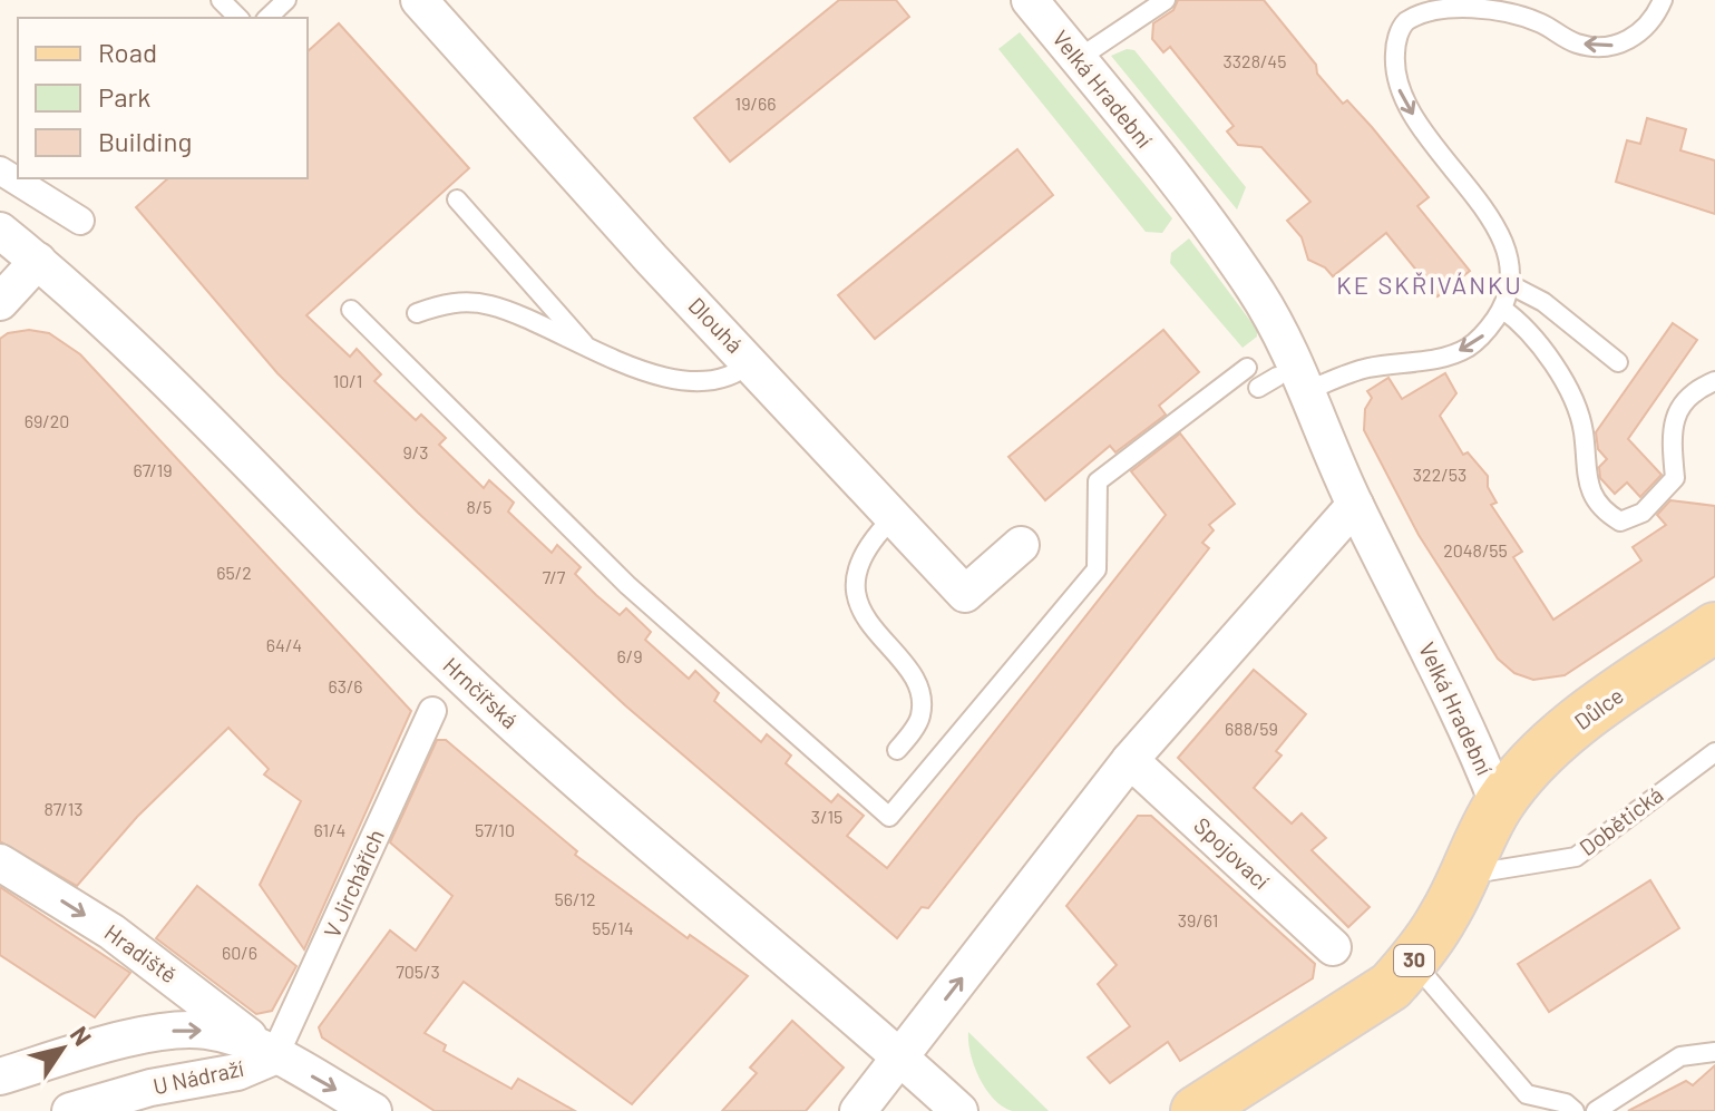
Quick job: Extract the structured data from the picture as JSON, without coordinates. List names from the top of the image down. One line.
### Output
{"streets":{"main road":["Důlce","30"],"street":["Velká Hradební","Dlouhá","Hrnčířská","Spojovací","V Jirchářích","Hradiště","U Nádraží"],"lane":["Dobětická"]},"crossings":[["Velká Hradební","Důlce"],["Velká Hradební","30"],["Důlce","30"],["Dobětická","30"],["V Jirchářích","Hradiště"],["V Jirchářích","U Nádraží"],["Hradiště","U Nádraží"]],"one_way":["Hradiště"],"districts":["KE SKŘIVÁNKU"],"house_numbers":["3328/45","19/66","10/1","69/20","9/3","67/19","322/53","8/5","2048/55","65/2","7/7","64/4","6/9","63/6","688/59","87/13","3/15","61/4","57/10","56/12","39/61","55/14","60/6","705/3"],"legend":["Road","Park","Building"],"north":"top right"}
